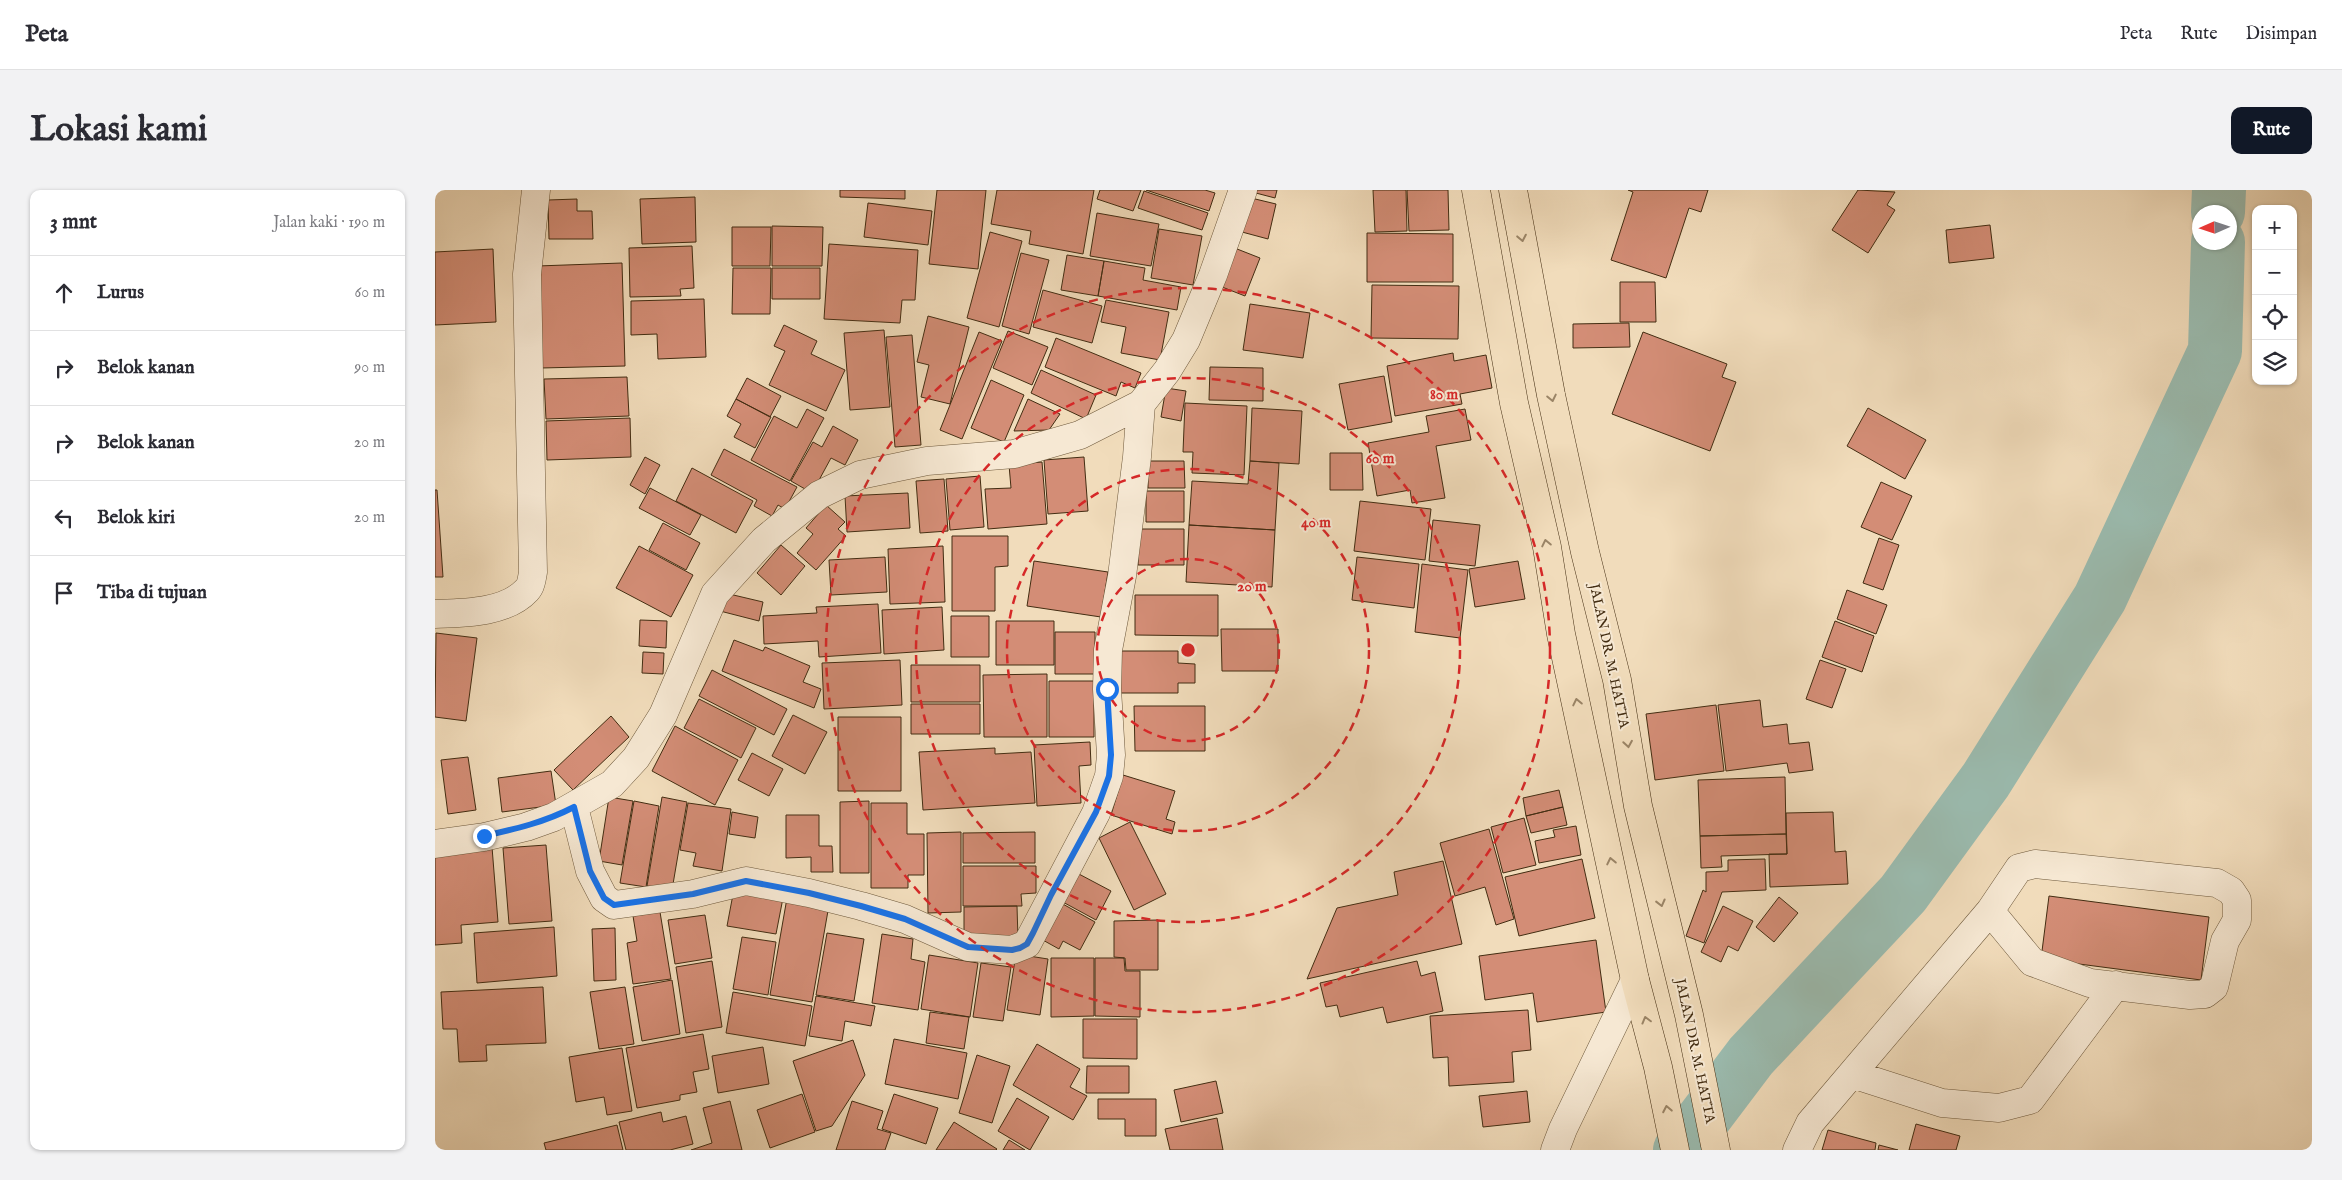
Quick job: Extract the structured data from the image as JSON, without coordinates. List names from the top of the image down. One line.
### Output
{"streets":{"main road":["JALAN DR. M. HATTA"]},"north":"left","page":{"header":"Peta","nav":["Peta","Rute","Disimpan"],"buttons":"Rute","title":"Lokasi kami","heading":["3 mnt","Jalan kaki · 190 m"],"map_buttons":["+","−"],"list":[["Lurus","60 m"],["Belok kanan","90 m"],["Belok kanan","20 m"],["Belok kiri","20 m"],"Tiba di tujuan"]},"rings":["80 m","60 m","40 m","20 m"]}
